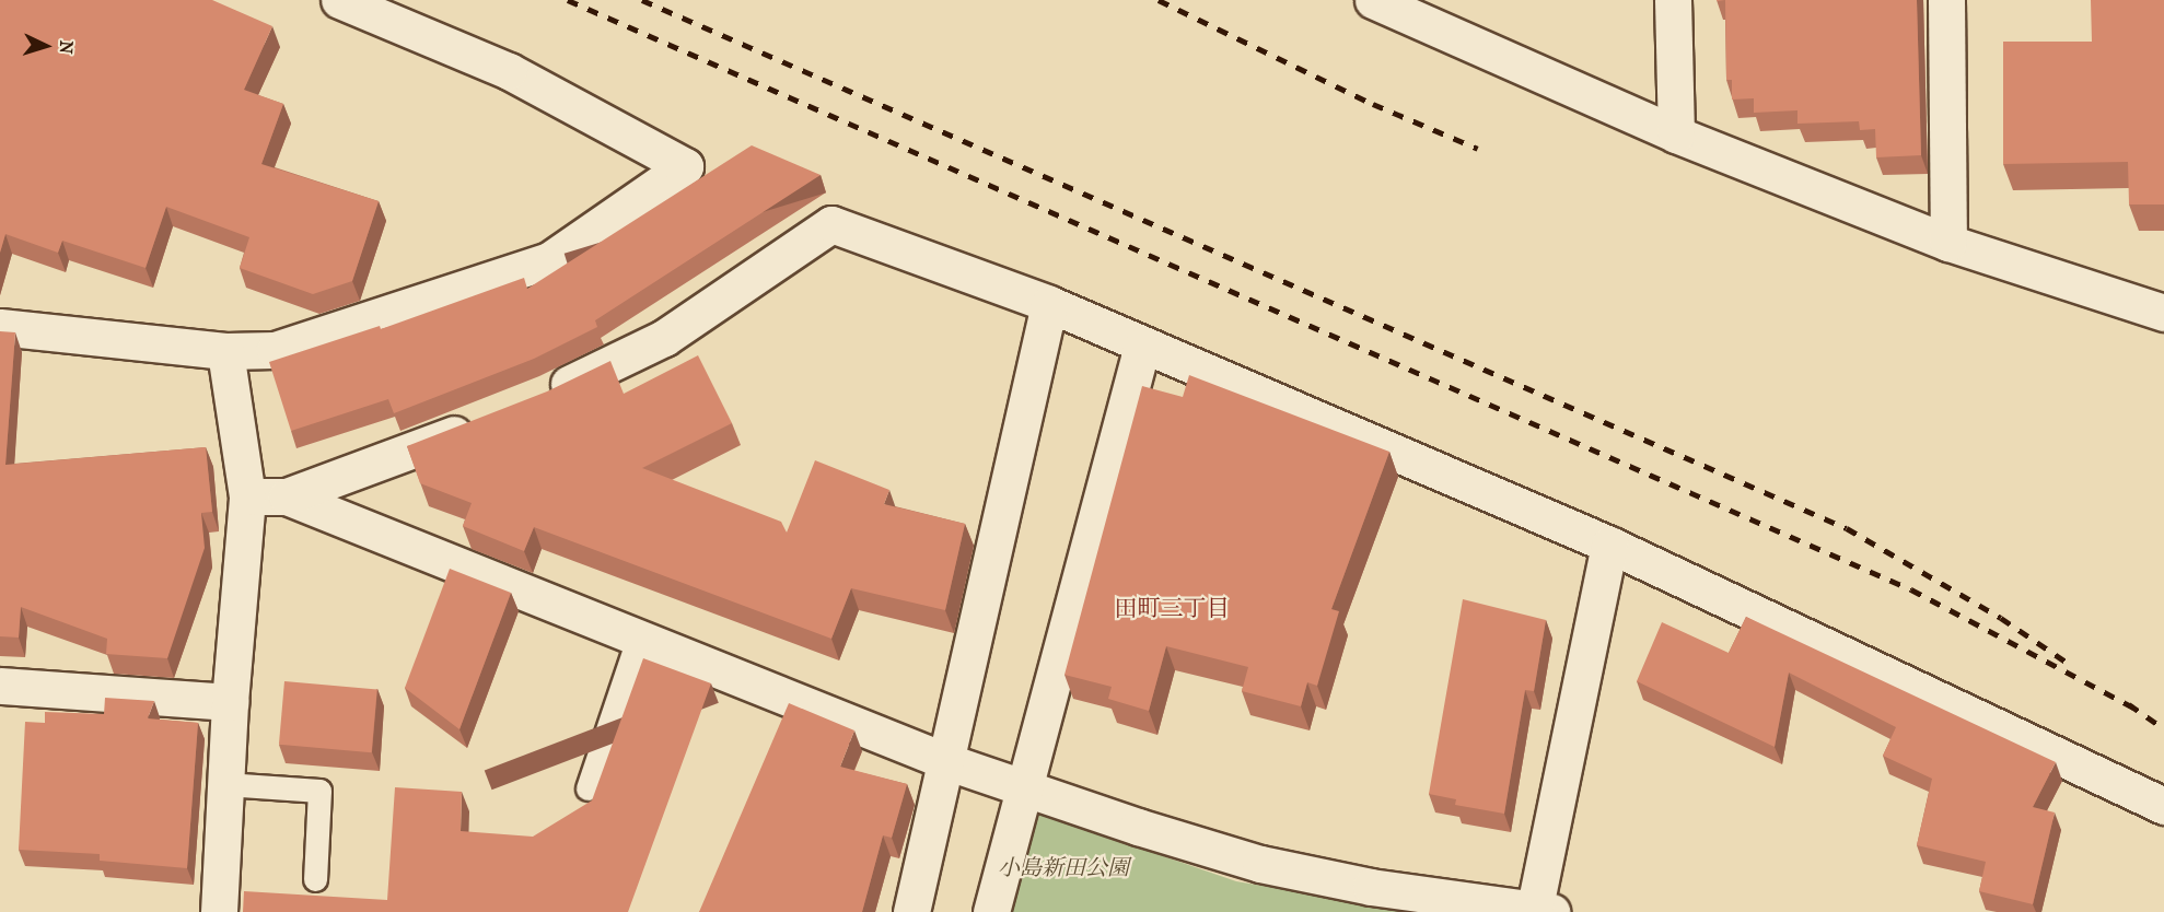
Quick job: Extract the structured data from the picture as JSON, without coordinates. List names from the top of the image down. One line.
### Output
{"districts":["田町三丁目"],"parks":["小島新田公園"],"north":"right"}
